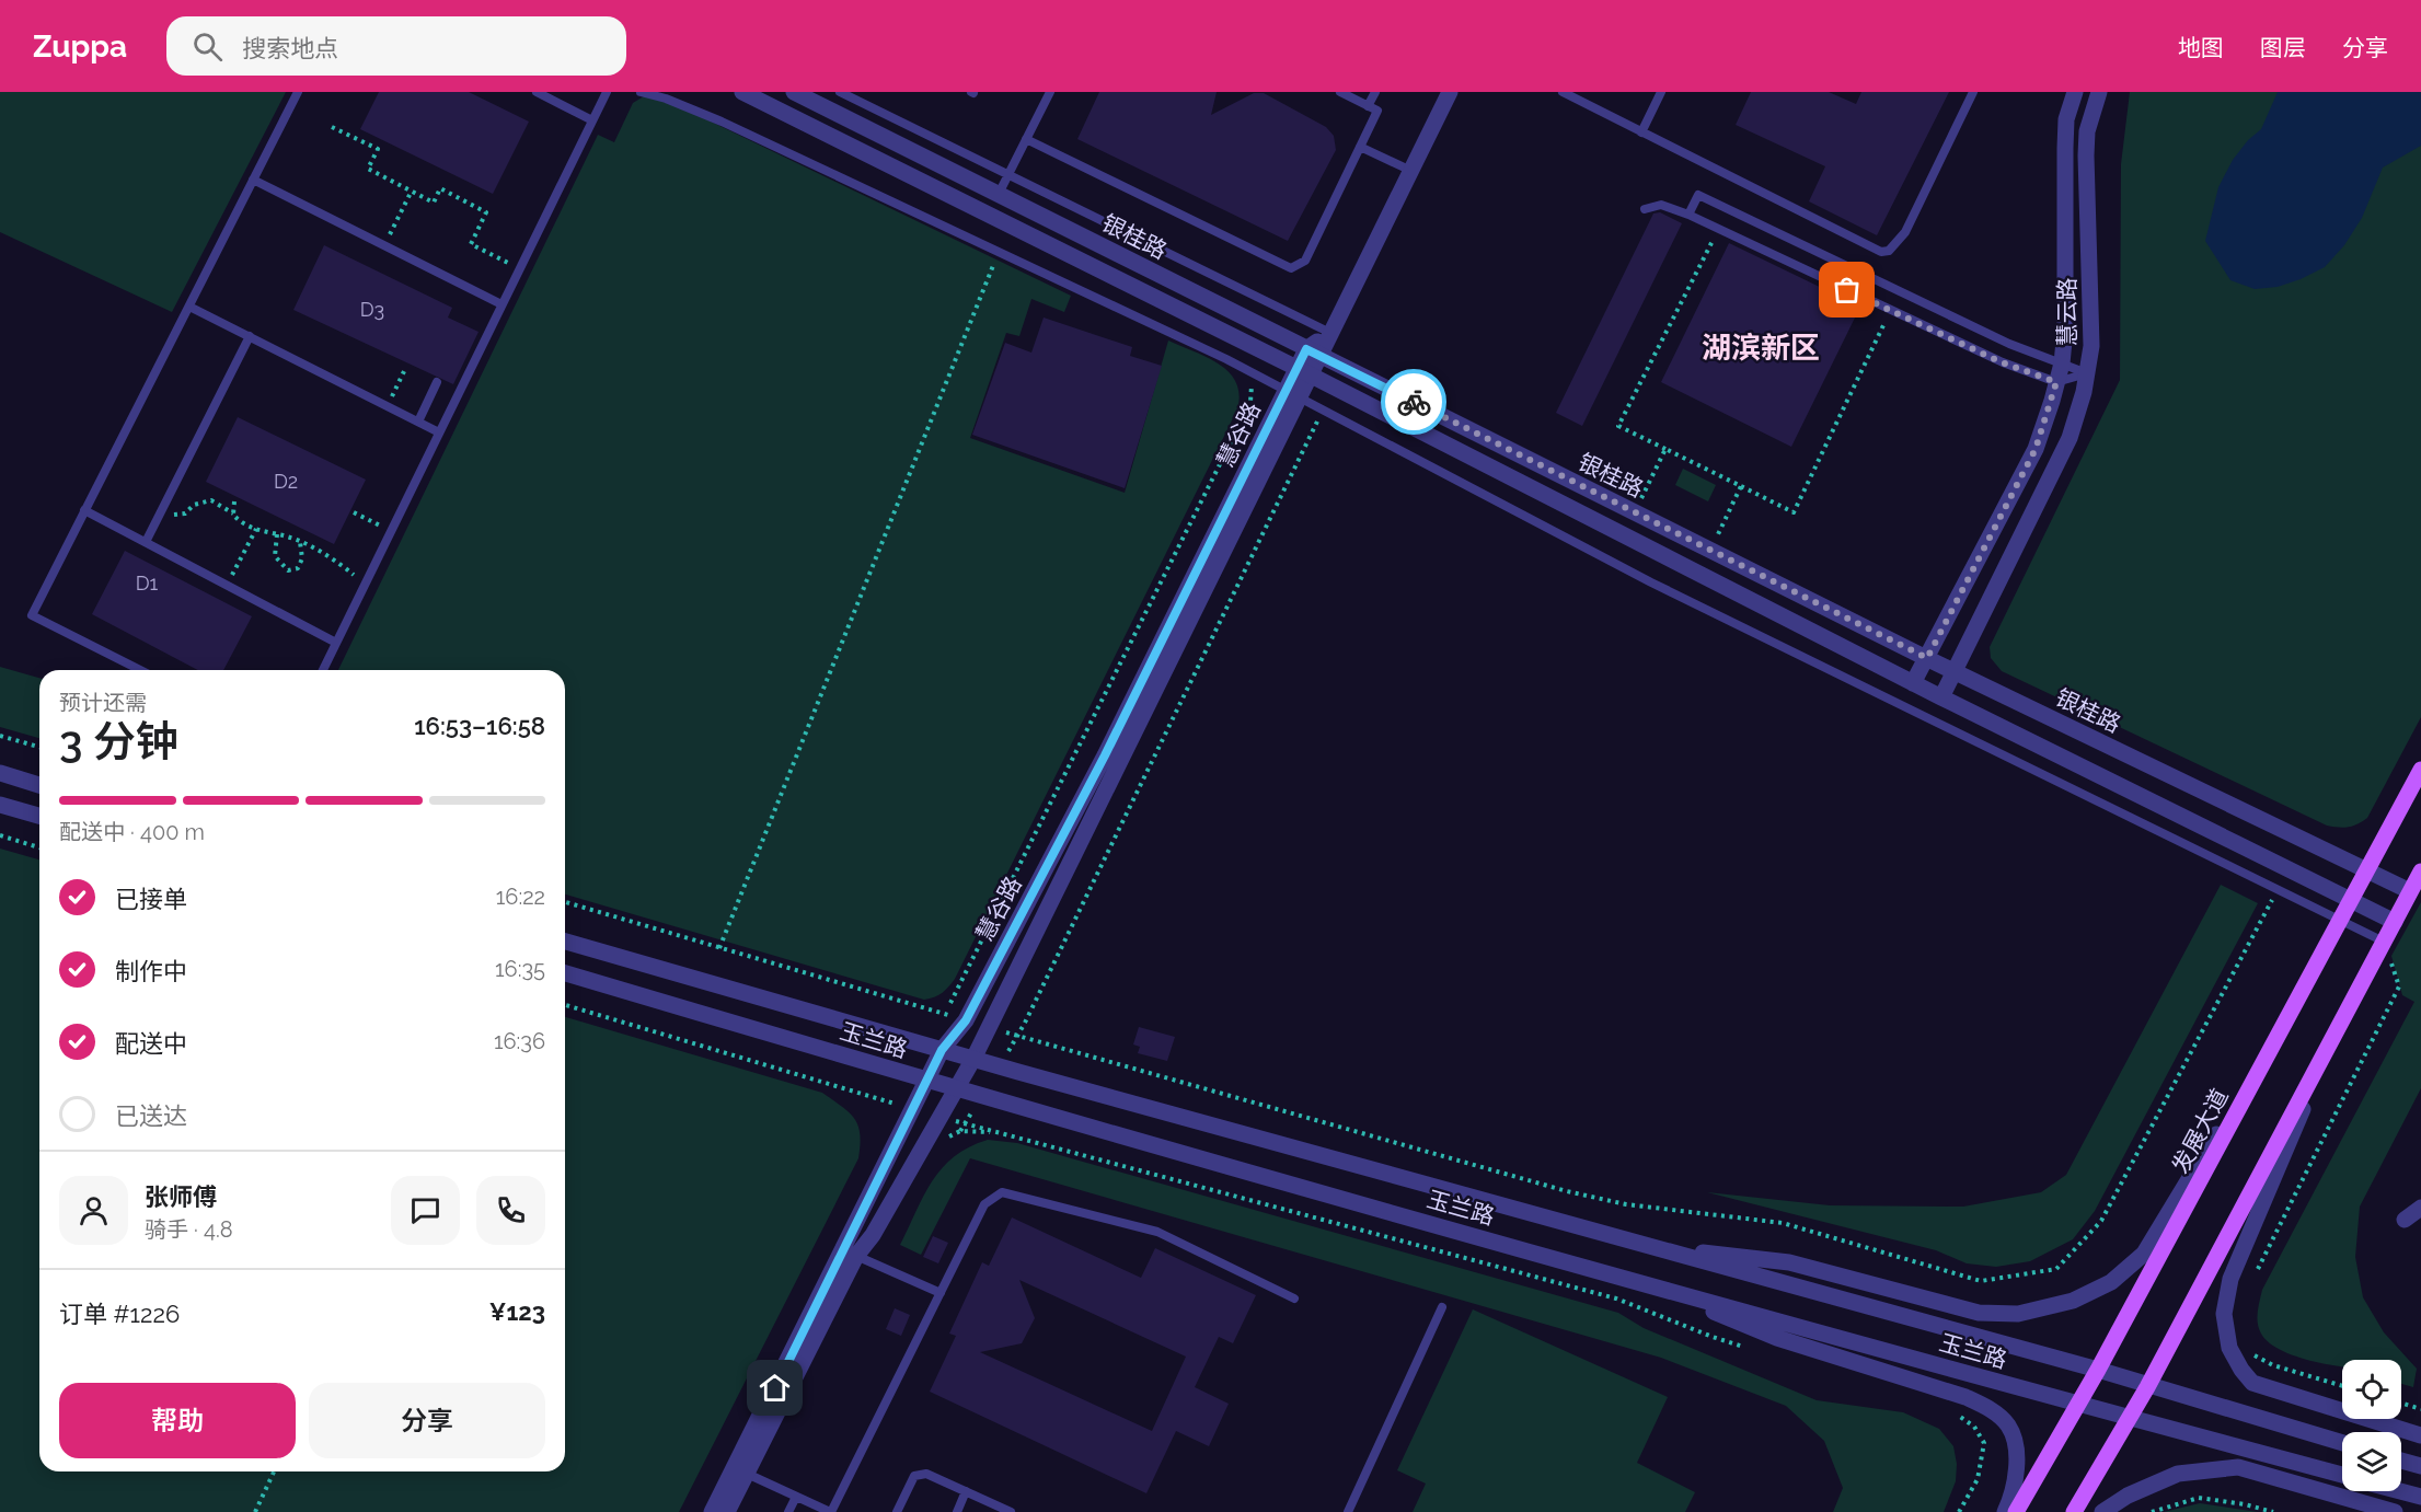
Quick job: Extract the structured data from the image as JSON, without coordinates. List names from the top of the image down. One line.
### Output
{"streets":{"main road":["发展大道"],"street":["银桂路","慧云路","慧谷路","玉兰路"]},"crossings":[["银桂路","慧云路"],["银桂路","慧谷路"],["银桂路","发展大道"],["慧谷路","玉兰路"],["玉兰路","发展大道"]],"districts":["湖滨新区"],"house_numbers":["D3","D2","D1"],"page":{"header":"Zuppa","search":"搜索地点","nav":["地图","图层","分享"],"heading":["3 分钟","预计还需","16:53–16:58"],"panel":["张师傅","骑手 · 4.8","订单 #1226","¥123"],"bar":"配送中 · 400 m","list":[["已接单","16:22"],["制作中","16:35"],["配送中","16:36"],"已送达"],"buttons":["帮助","分享"]}}
